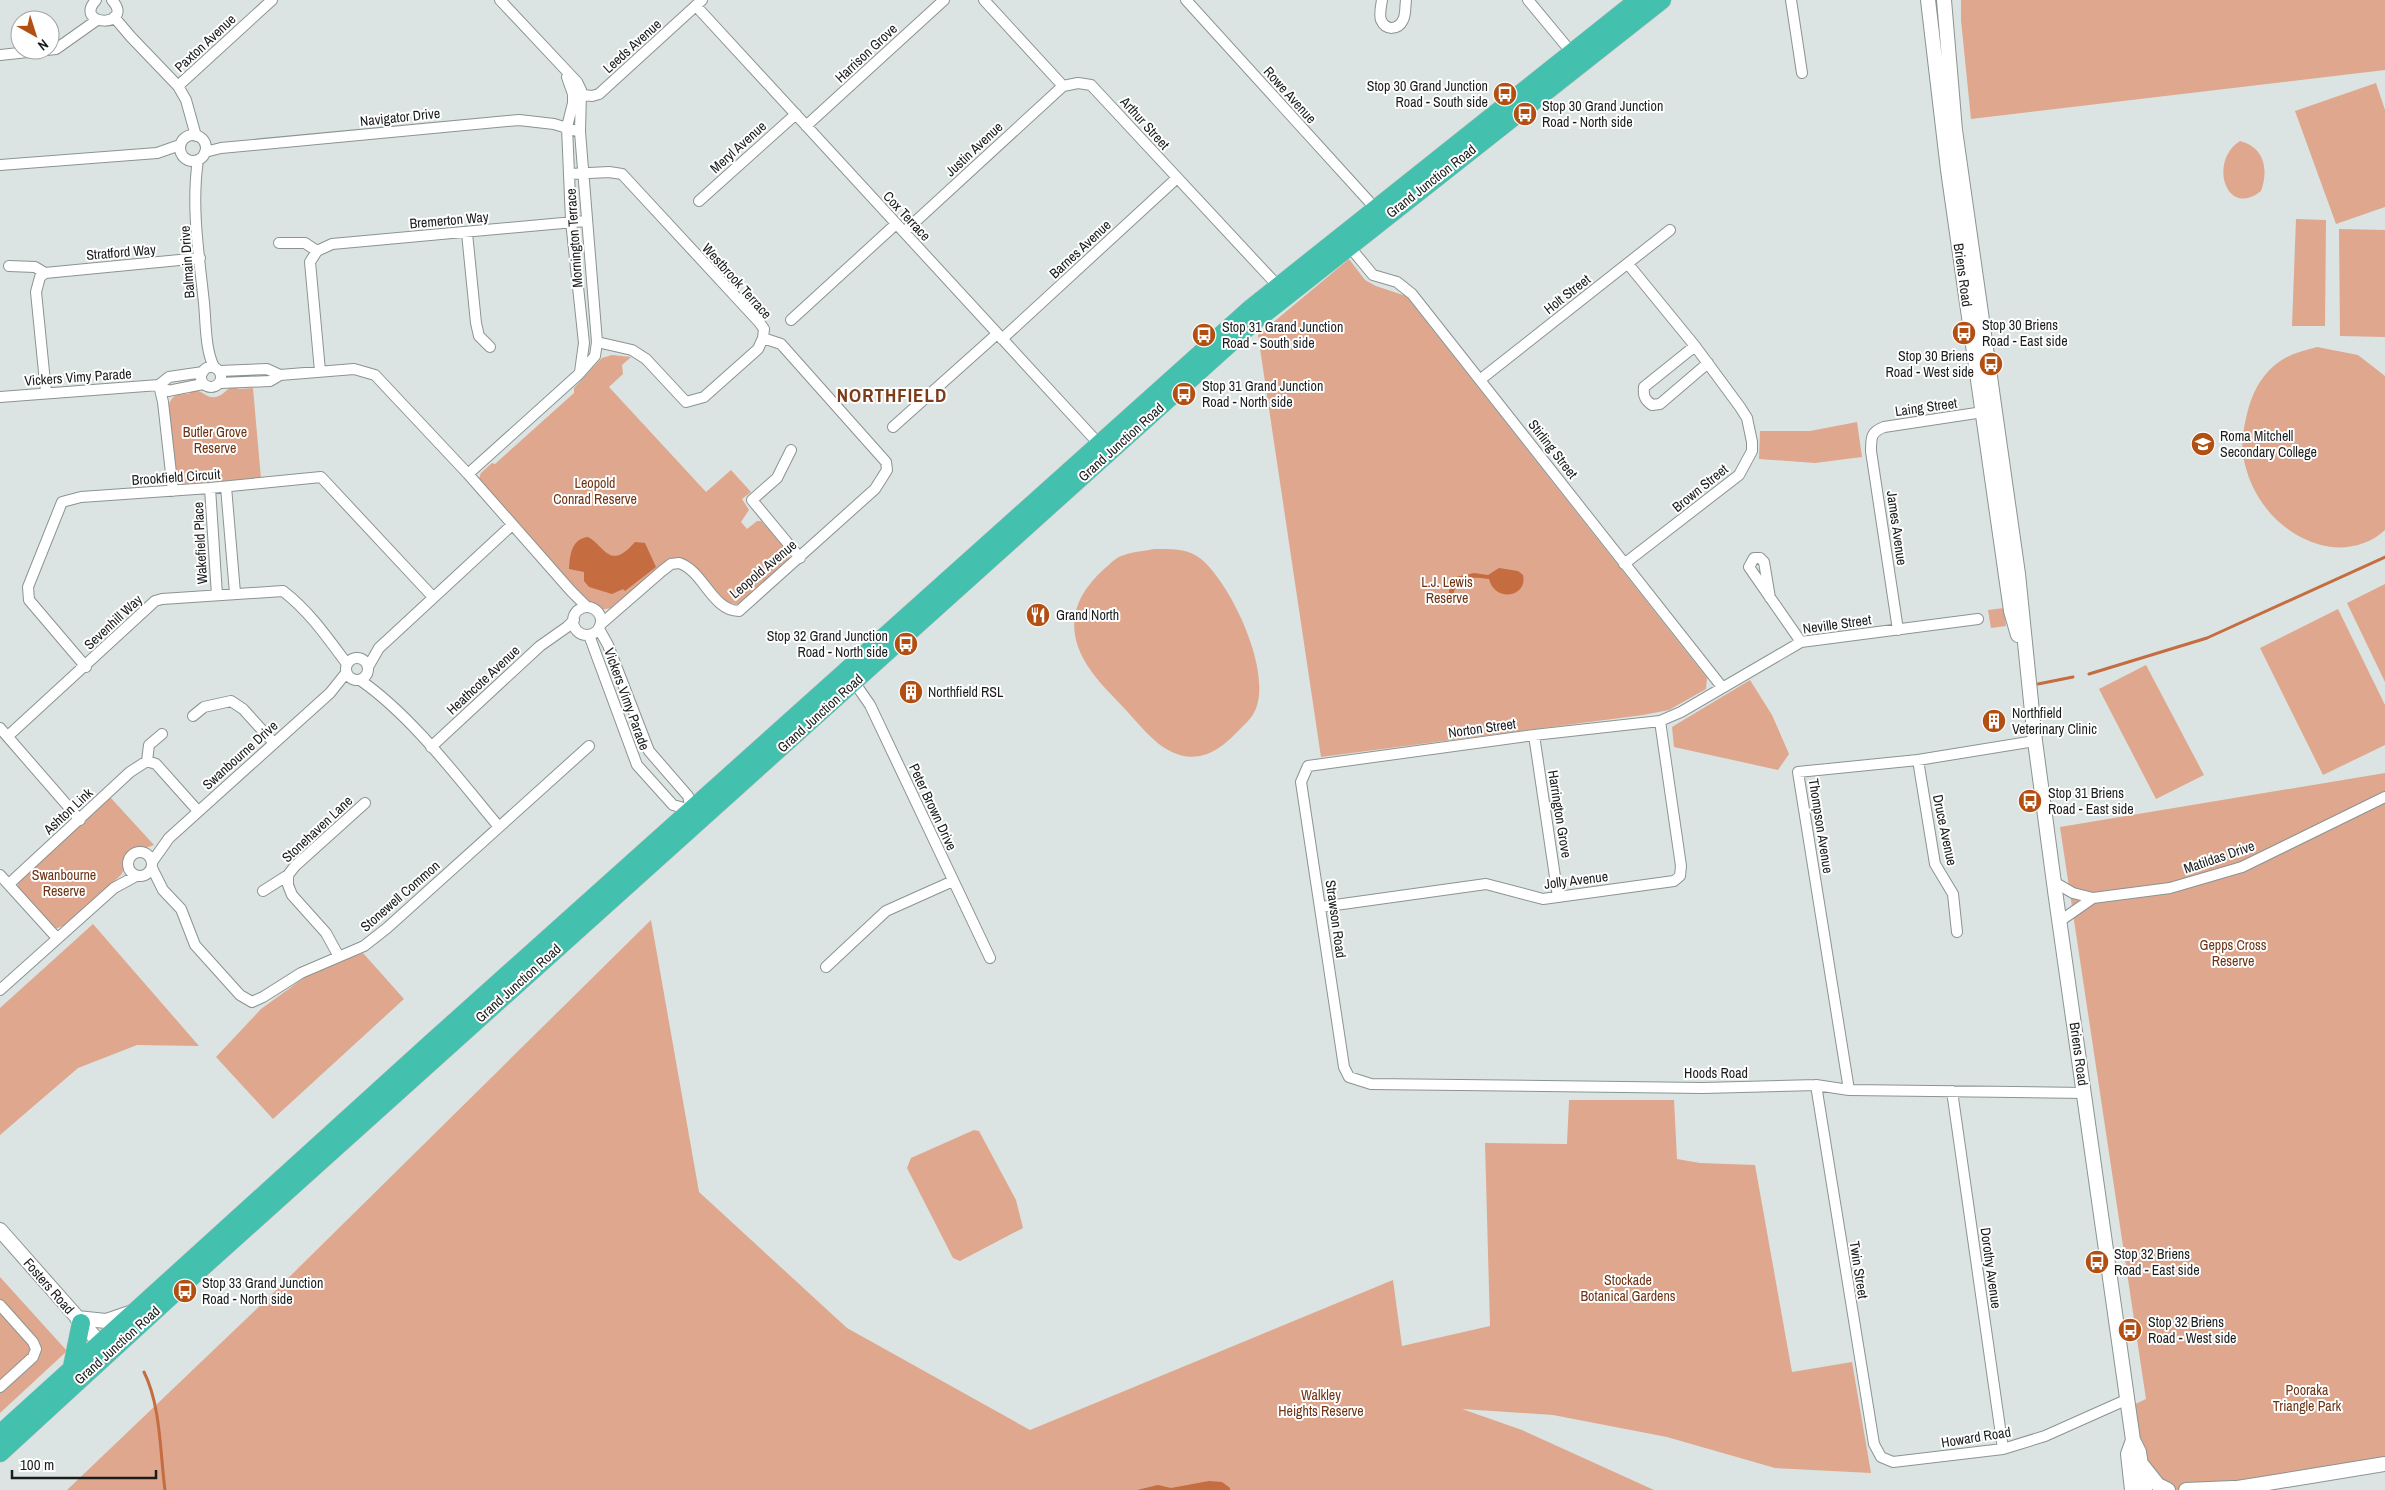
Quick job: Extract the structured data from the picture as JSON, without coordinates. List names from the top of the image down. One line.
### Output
{"streets":{"highway":["Grand Junction Road"],"main road":["Briens Road","Fosters Road"],"street":["Paxton Avenue","Leeds Avenue","Harrison Grove","Rowe Avenue","Navigator Drive","Arthur Street","Meryl Avenue","Justin Avenue","Cox Terrace","Bremerton Way","Mornington Terrace","Barnes Avenue","Stratford Way","Balmain Drive","Westbrook Terrace","Holt Street","Vickers Vimy Parade","Laing Street","Stirling Street","Brookfield Circuit","Brown Street","James Avenue","Wakefield Place","Leopold Avenue","Sevenhill Way","Neville Street","Heathcote Avenue","Norton Street","Swanbourne Drive","Peter Brown Drive","Ashton Link","Harrington Grove","Thompson Avenue","Stonehaven Lane","Druce Avenue","Matildas Drive","Jolly Avenue","Stonewell Common","Strawson Road","Hoods Road","Dorothy Avenue","Twin Street","Howard Road"]},"crossings":[["Paxton Avenue","Balmain Drive"],["Leeds Avenue","Cox Terrace"],["Leeds Avenue","Mornington Terrace"],["Harrison Grove","Cox Terrace"],["Rowe Avenue","Grand Junction Road"],["Navigator Drive","Mornington Terrace"],["Navigator Drive","Balmain Drive"],["Arthur Street","Justin Avenue"],["Arthur Street","Grand Junction Road"],["Arthur Street","Barnes Avenue"],["Meryl Avenue","Cox Terrace"],["Justin Avenue","Cox Terrace"],["Grand Junction Road","Cox Terrace"],["Grand Junction Road","Vickers Vimy Parade"],["Grand Junction Road","Stirling Street"],["Grand Junction Road","Peter Brown Drive"],["Grand Junction Road","Fosters Road"],["Cox Terrace","Barnes Avenue"],["Bremerton Way","Mornington Terrace"],["Mornington Terrace","Westbrook Terrace"],["Mornington Terrace","Vickers Vimy Parade"],["Stratford Way","Balmain Drive"],["Balmain Drive","Vickers Vimy Parade"],["Briens Road","Laing Street"],["Briens Road","Thompson Avenue"],["Briens Road","Matildas Drive"],["Briens Road","Hoods Road"],["Briens Road","Howard Road"],["Westbrook Terrace","Leopold Avenue"],["Holt Street","Stirling Street"],["Holt Street","Brown Street"],["Vickers Vimy Parade","Leopold Avenue"],["Vickers Vimy Parade","Heathcote Avenue"],["Vickers Vimy Parade","Swanbourne Drive"],["Laing Street","James Avenue"],["Stirling Street","Brown Street"],["Stirling Street","Neville Street"],["Brookfield Circuit","Wakefield Place"],["Brookfield Circuit","Sevenhill Way"],["Brookfield Circuit","Swanbourne Drive"],["James Avenue","Neville Street"],["Wakefield Place","Sevenhill Way"],["Leopold Avenue","Heathcote Avenue"],["Sevenhill Way","Heathcote Avenue"],["Sevenhill Way","Swanbourne Drive"],["Sevenhill Way","Stonewell Common"],["Neville Street","Norton Street"],["Neville Street","Jolly Avenue"],["Norton Street","Harrington Grove"],["Norton Street","Jolly Avenue"],["Norton Street","Strawson Road"],["Swanbourne Drive","Stonewell Common"],["Harrington Grove","Jolly Avenue"],["Thompson Avenue","Druce Avenue"],["Thompson Avenue","Hoods Road"],["Stonehaven Lane","Stonewell Common"],["Jolly Avenue","Strawson Road"],["Strawson Road","Hoods Road"],["Hoods Road","Dorothy Avenue"],["Hoods Road","Twin Street"],["Dorothy Avenue","Howard Road"],["Twin Street","Howard Road"]],"districts":["NORTHFIELD"],"parks":["Butler Grove Reserve","Leopold Conrad Reserve","L.J. Lewis Reserve","Swanbourne Reserve","Gepps Cross Reserve","Stockade Botanical Gardens","Pooraka Triangle Park","Walkley Heights Reserve"],"places":{"bus stop":["Stop 30 Grand Junction Road - South side","Stop 30 Grand Junction Road - North side","Stop 30 Briens Road - East side","Stop 31 Grand Junction Road - South side","Stop 30 Briens Road - West side","Stop 31 Grand Junction Road - North side","Stop 32 Grand Junction Road - North side","Stop 31 Briens Road - East side","Stop 32 Briens Road - East side","Stop 33 Grand Junction Road - North side","Stop 32 Briens Road - West side"],"school or university":["Roma Mitchell Secondary College"],"restaurant":["Grand North"],"building":["Northfield RSL","Northfield Veterinary Clinic"]},"scale_bar":"100 m","north":"bottom right"}
